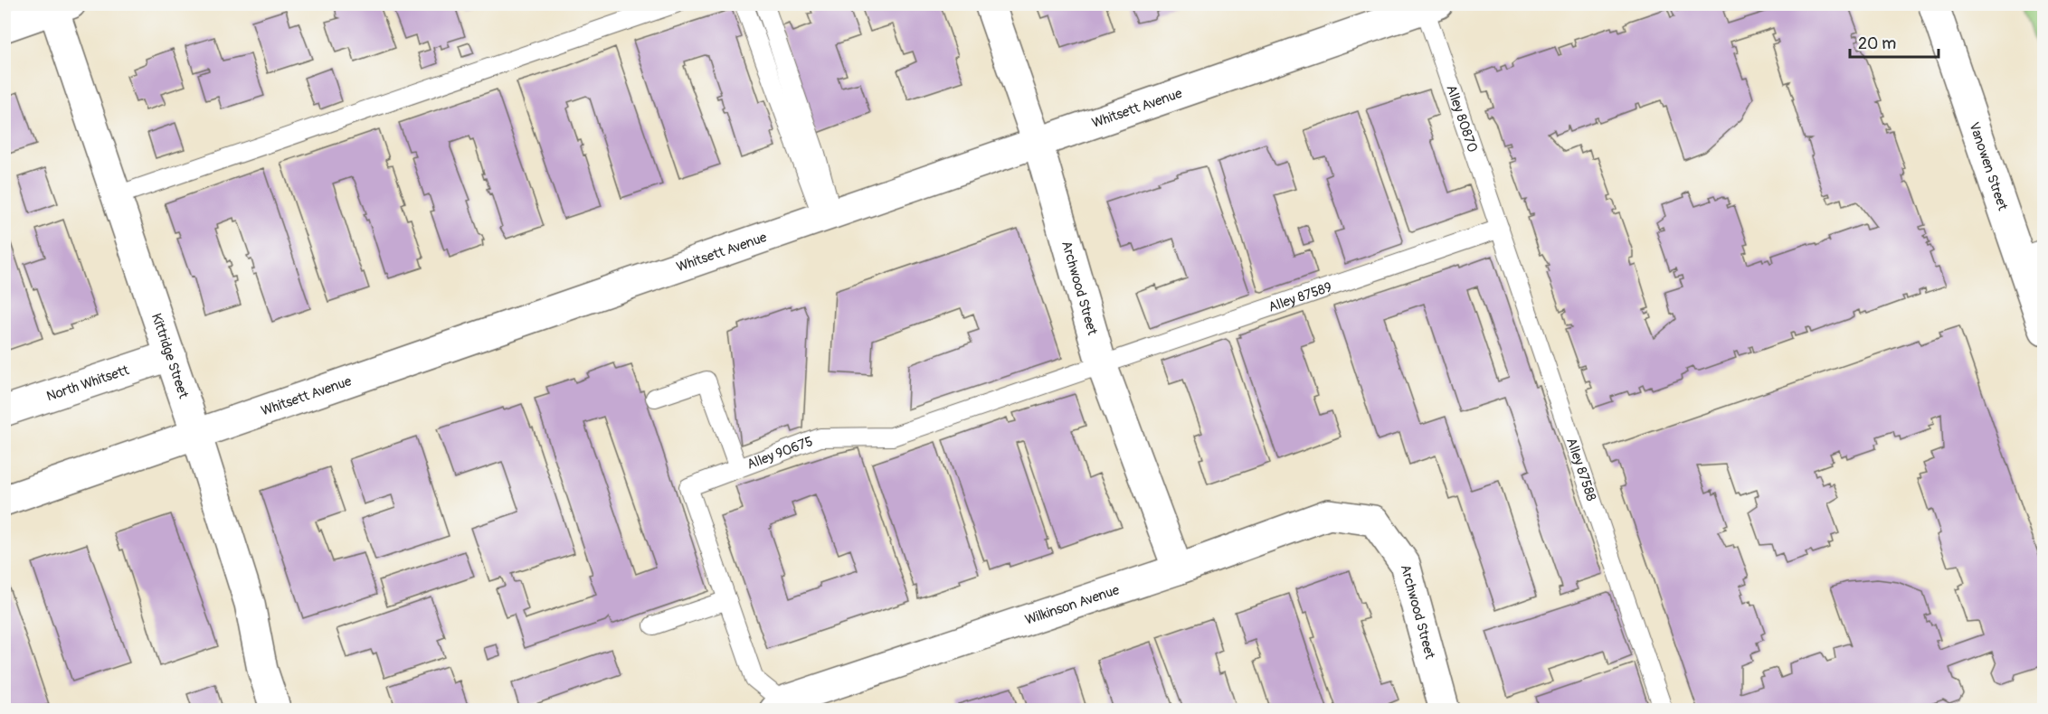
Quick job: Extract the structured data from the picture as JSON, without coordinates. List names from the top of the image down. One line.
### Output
{"streets":{"street":["Whitsett Avenue","Vanowen Street","Archwood Street","Kittridge Street","North Whitsett","Wilkinson Avenue"],"lane":["Alley 80870","Alley 87589","Alley 90675","Alley 87588"]},"crossings":[["Whitsett Avenue","Alley 80870"],["Whitsett Avenue","Archwood Street"],["Whitsett Avenue","Kittridge Street"],["Alley 80870","Alley 87589"],["Alley 80870","Alley 87588"],["Archwood Street","Alley 87589"],["Archwood Street","Alley 90675"],["Archwood Street","Wilkinson Avenue"],["Alley 87589","Alley 90675"],["Alley 87589","Alley 87588"],["Kittridge Street","North Whitsett"],["Alley 90675","Wilkinson Avenue"]],"scale_bar":"20 m"}
